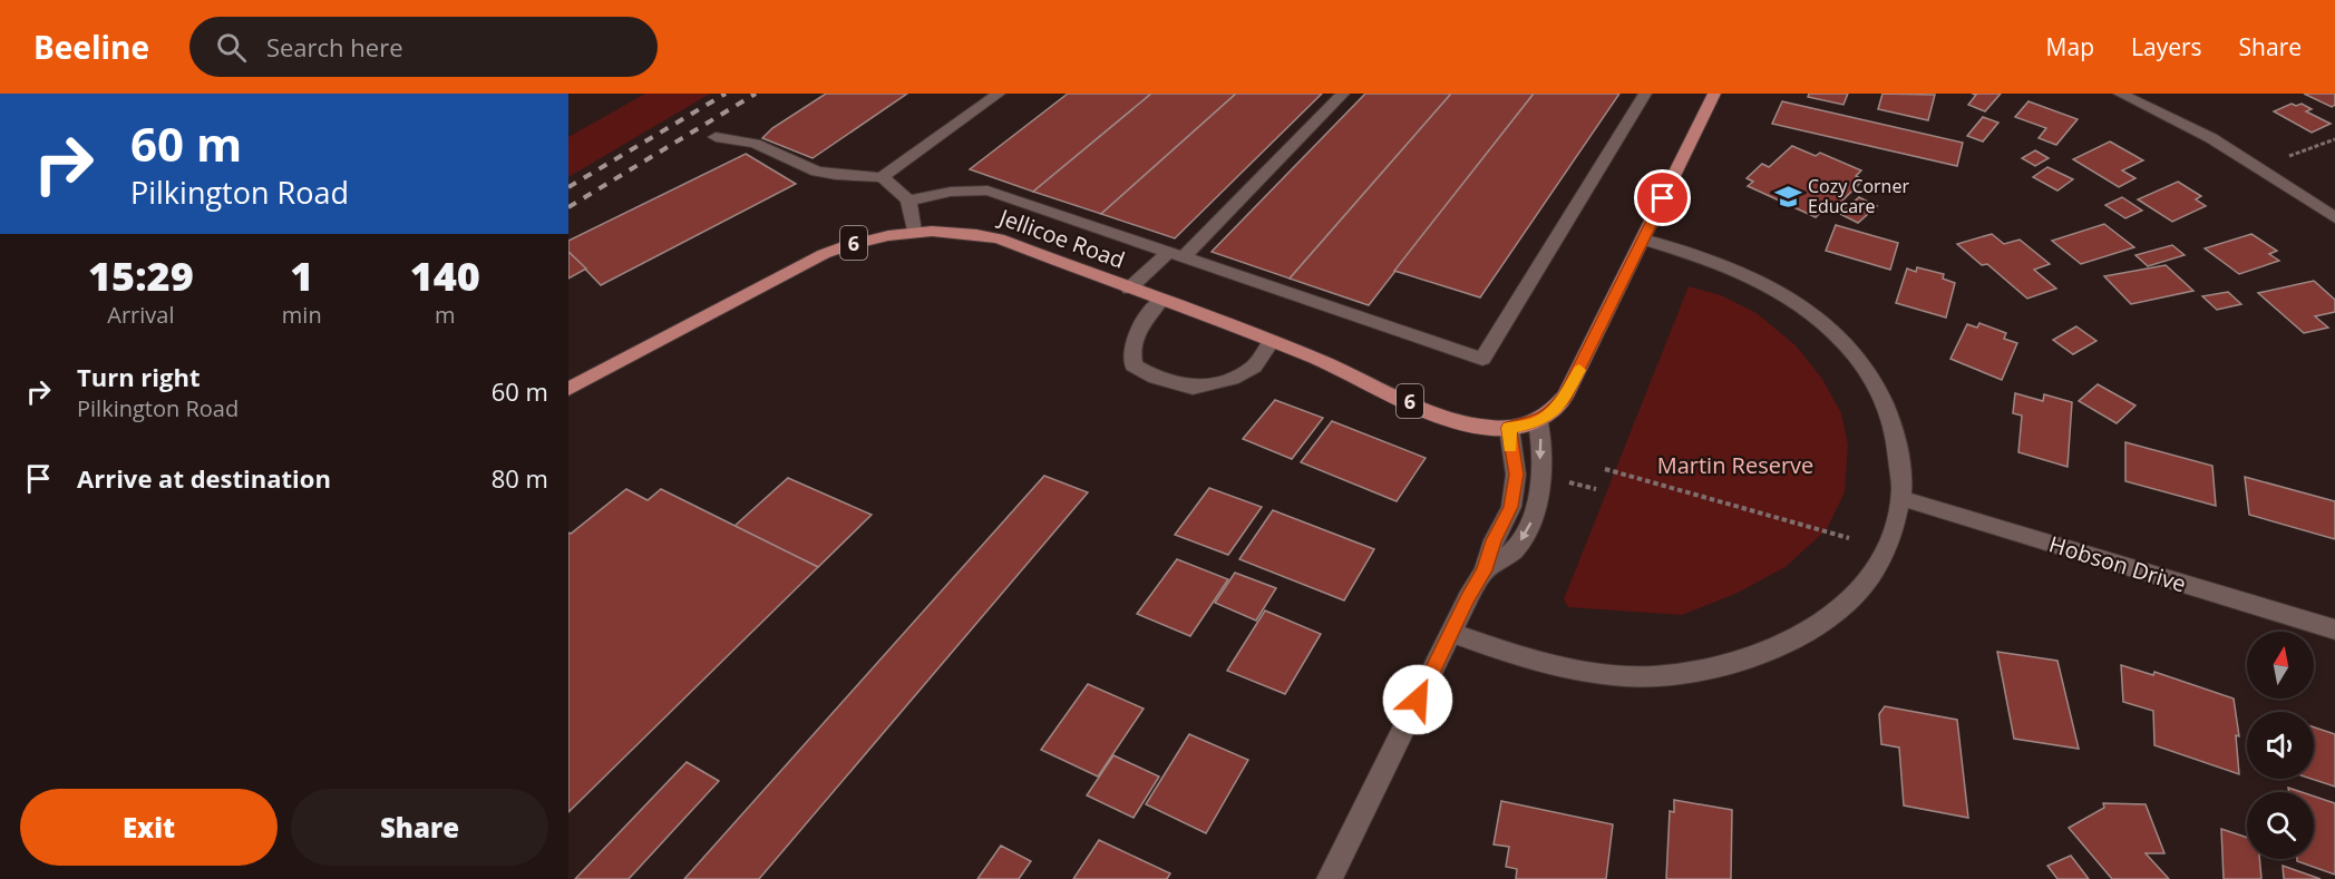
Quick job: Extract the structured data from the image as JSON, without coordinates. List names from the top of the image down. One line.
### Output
{"streets":{"main road":["Jellicoe Road","6"],"street":["Hobson Drive"]},"crossings":[["Jellicoe Road","6"]],"parks":["Martin Reserve"],"places":{"school or university":["Cozy Corner Educare"]},"north":"top","page":{"header":"Beeline","search":"Search here","nav":["Map","Layers","Share"],"turn":["60 m","Pilkington Road"],"eta":["15:29","Arrival","1","min","140","m"],"list":[{"name":"Turn right","note":"Pilkington Road","value":"60 m"},{"name":"Arrive at destination","value":"80 m"}],"buttons":["Exit","Share"]}}
